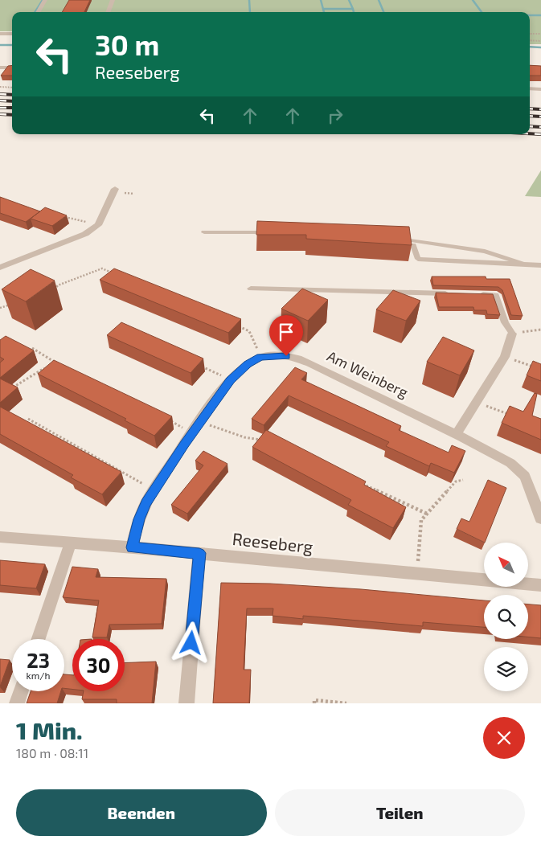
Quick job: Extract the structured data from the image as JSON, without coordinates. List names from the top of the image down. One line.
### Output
{"streets":{"street":["Am Weinberg","Reeseberg"]},"north":"top left","page":{"turn":["30 m","Reeseberg"],"speed":"23 km/h","limit":"30","heading":["1 Min.","180 m · 08:11"],"buttons":["Beenden","Teilen"]}}
